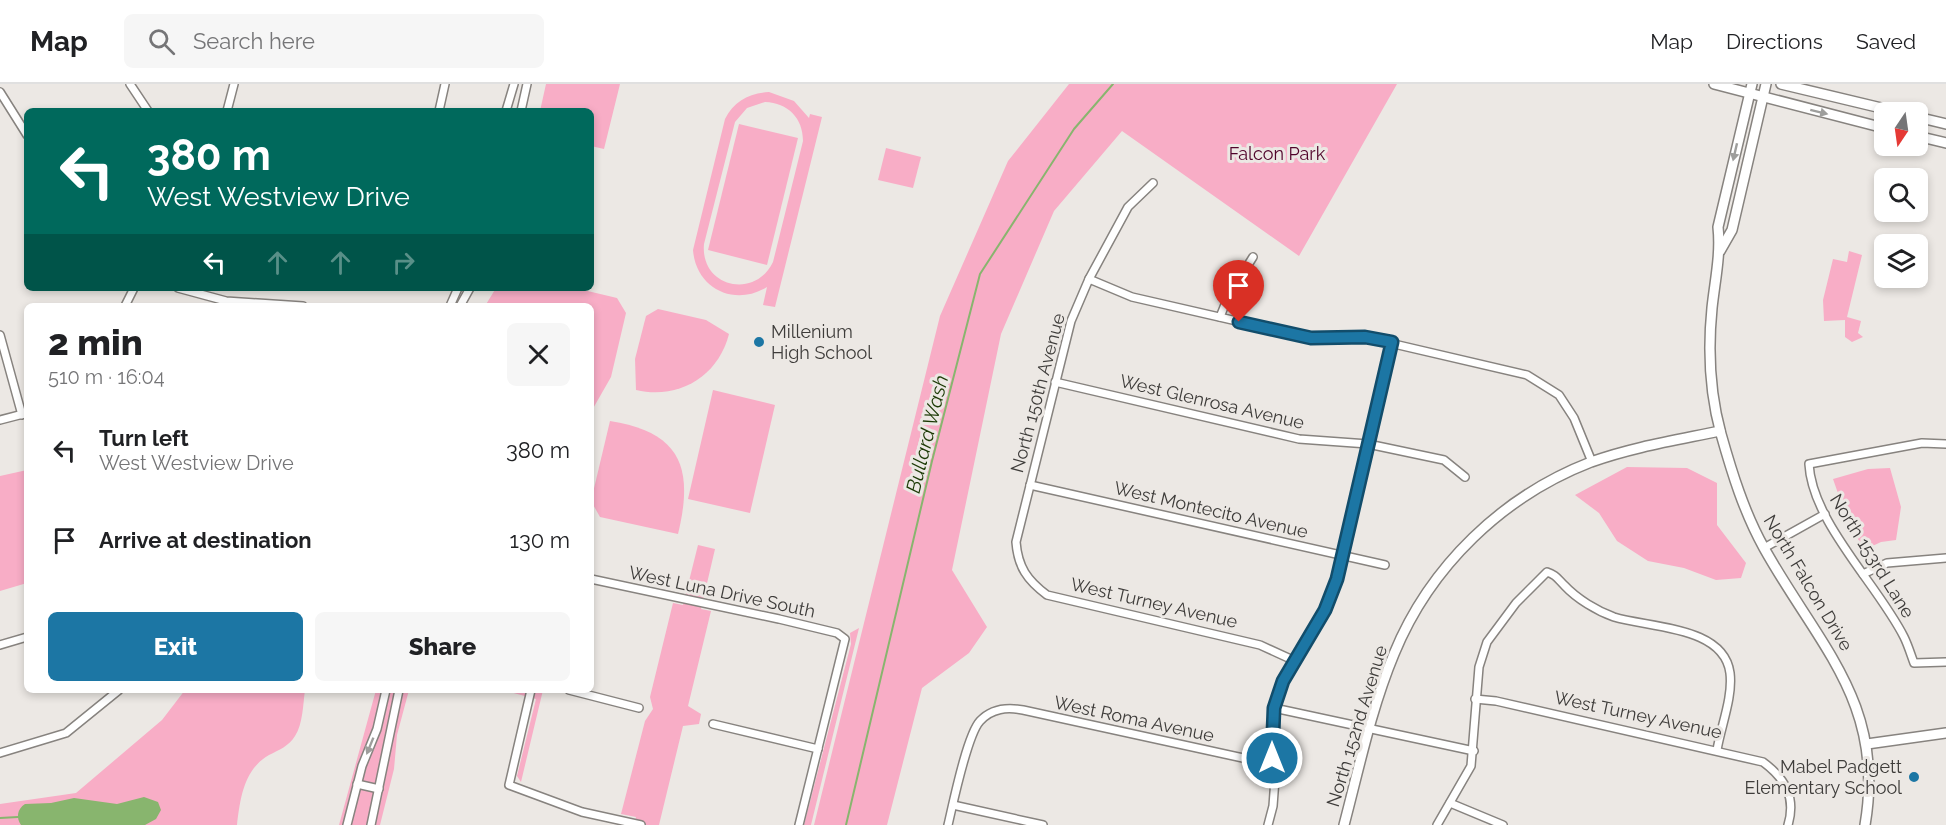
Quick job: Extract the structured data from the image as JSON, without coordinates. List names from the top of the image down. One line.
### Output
{"streets":{"street":["North 150th Avenue","West Glenrosa Avenue","West Montecito Avenue","North 153rd Lane","North Falcon Drive","West Luna Drive South","West Turney Avenue","West Roma Avenue","North 152nd Avenue"]},"crossings":[["North 150th Avenue","West Glenrosa Avenue"],["North 150th Avenue","West Montecito Avenue"],["North 150th Avenue","West Turney Avenue"],["North Falcon Drive","North 152nd Avenue"]],"water":["Bullard Wash"],"parks":["Falcon Park"],"places":["Millenium High School","Mabel Padgett Elementary School"],"north":"bottom","page":{"header":"Map","search":"Search here","nav":["Map","Directions","Saved"],"turn":["380 m","West Westview Drive"],"heading":["2 min","510 m · 16:04"],"list":[{"name":"Turn left","note":"West Westview Drive","value":"380 m"},{"name":"Arrive at destination","value":"130 m"}],"buttons":["Exit","Share"]}}
